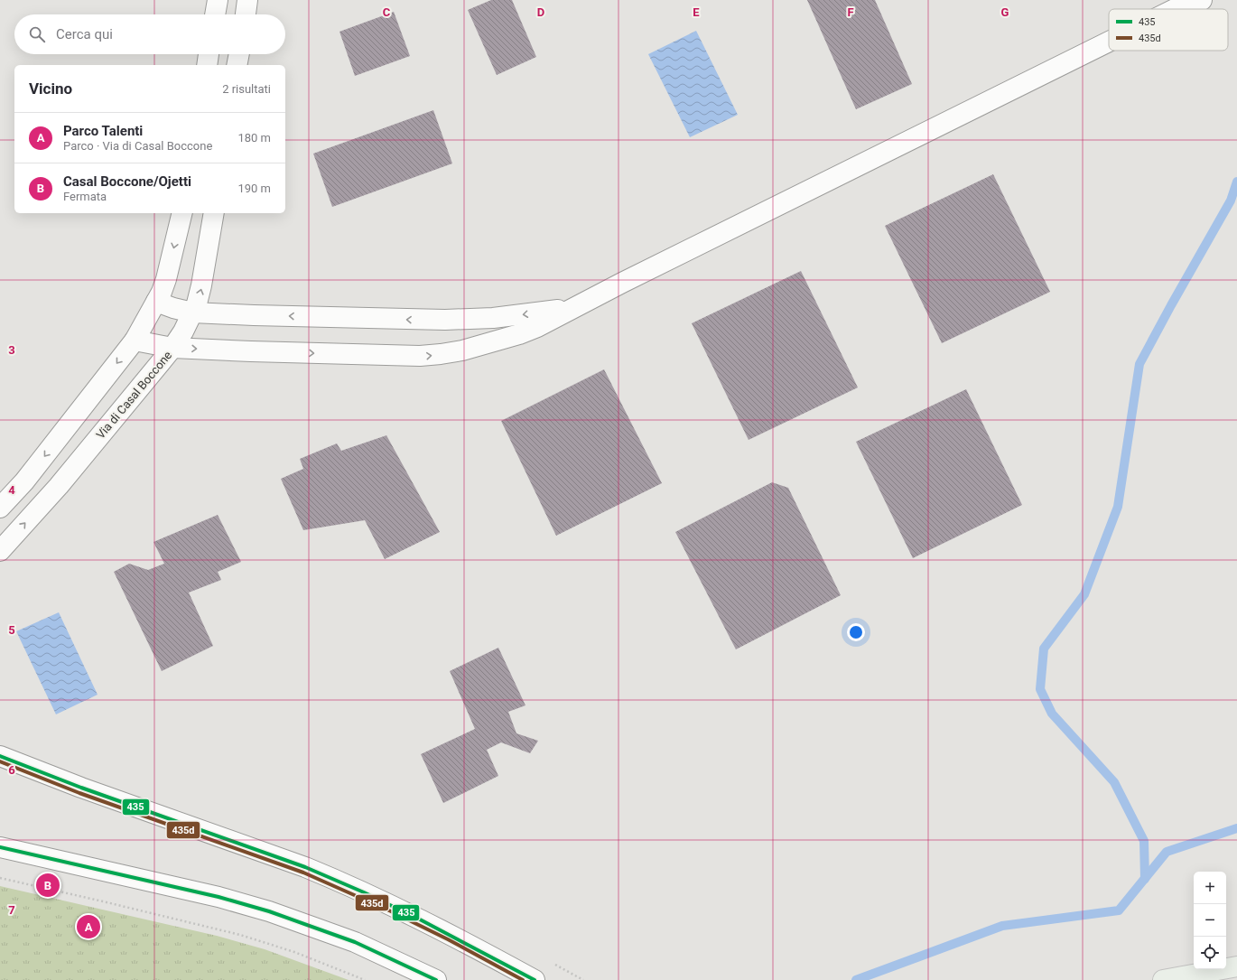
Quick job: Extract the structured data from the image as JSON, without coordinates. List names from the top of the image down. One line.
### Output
{"streets":{"street":["Via di Casal Boccone"]},"lines":["transit line 435","transit line 435d"],"legend":["435","435d"],"page":{"search":"Cerca qui","heading":["Vicino","2 risultati"],"list":[{"mark":"A","name":"Parco Talenti","note":"Parco · Via di Casal Boccone","value":"180 m"},{"mark":"B","name":"Casal Boccone/Ojetti","note":"Fermata","value":"190 m"}],"map_buttons":["+","−"],"pins":["B","A"]},"grid":{"columns":["C","D","E","F","G"],"rows":["3","4","5","6","7"]}}
